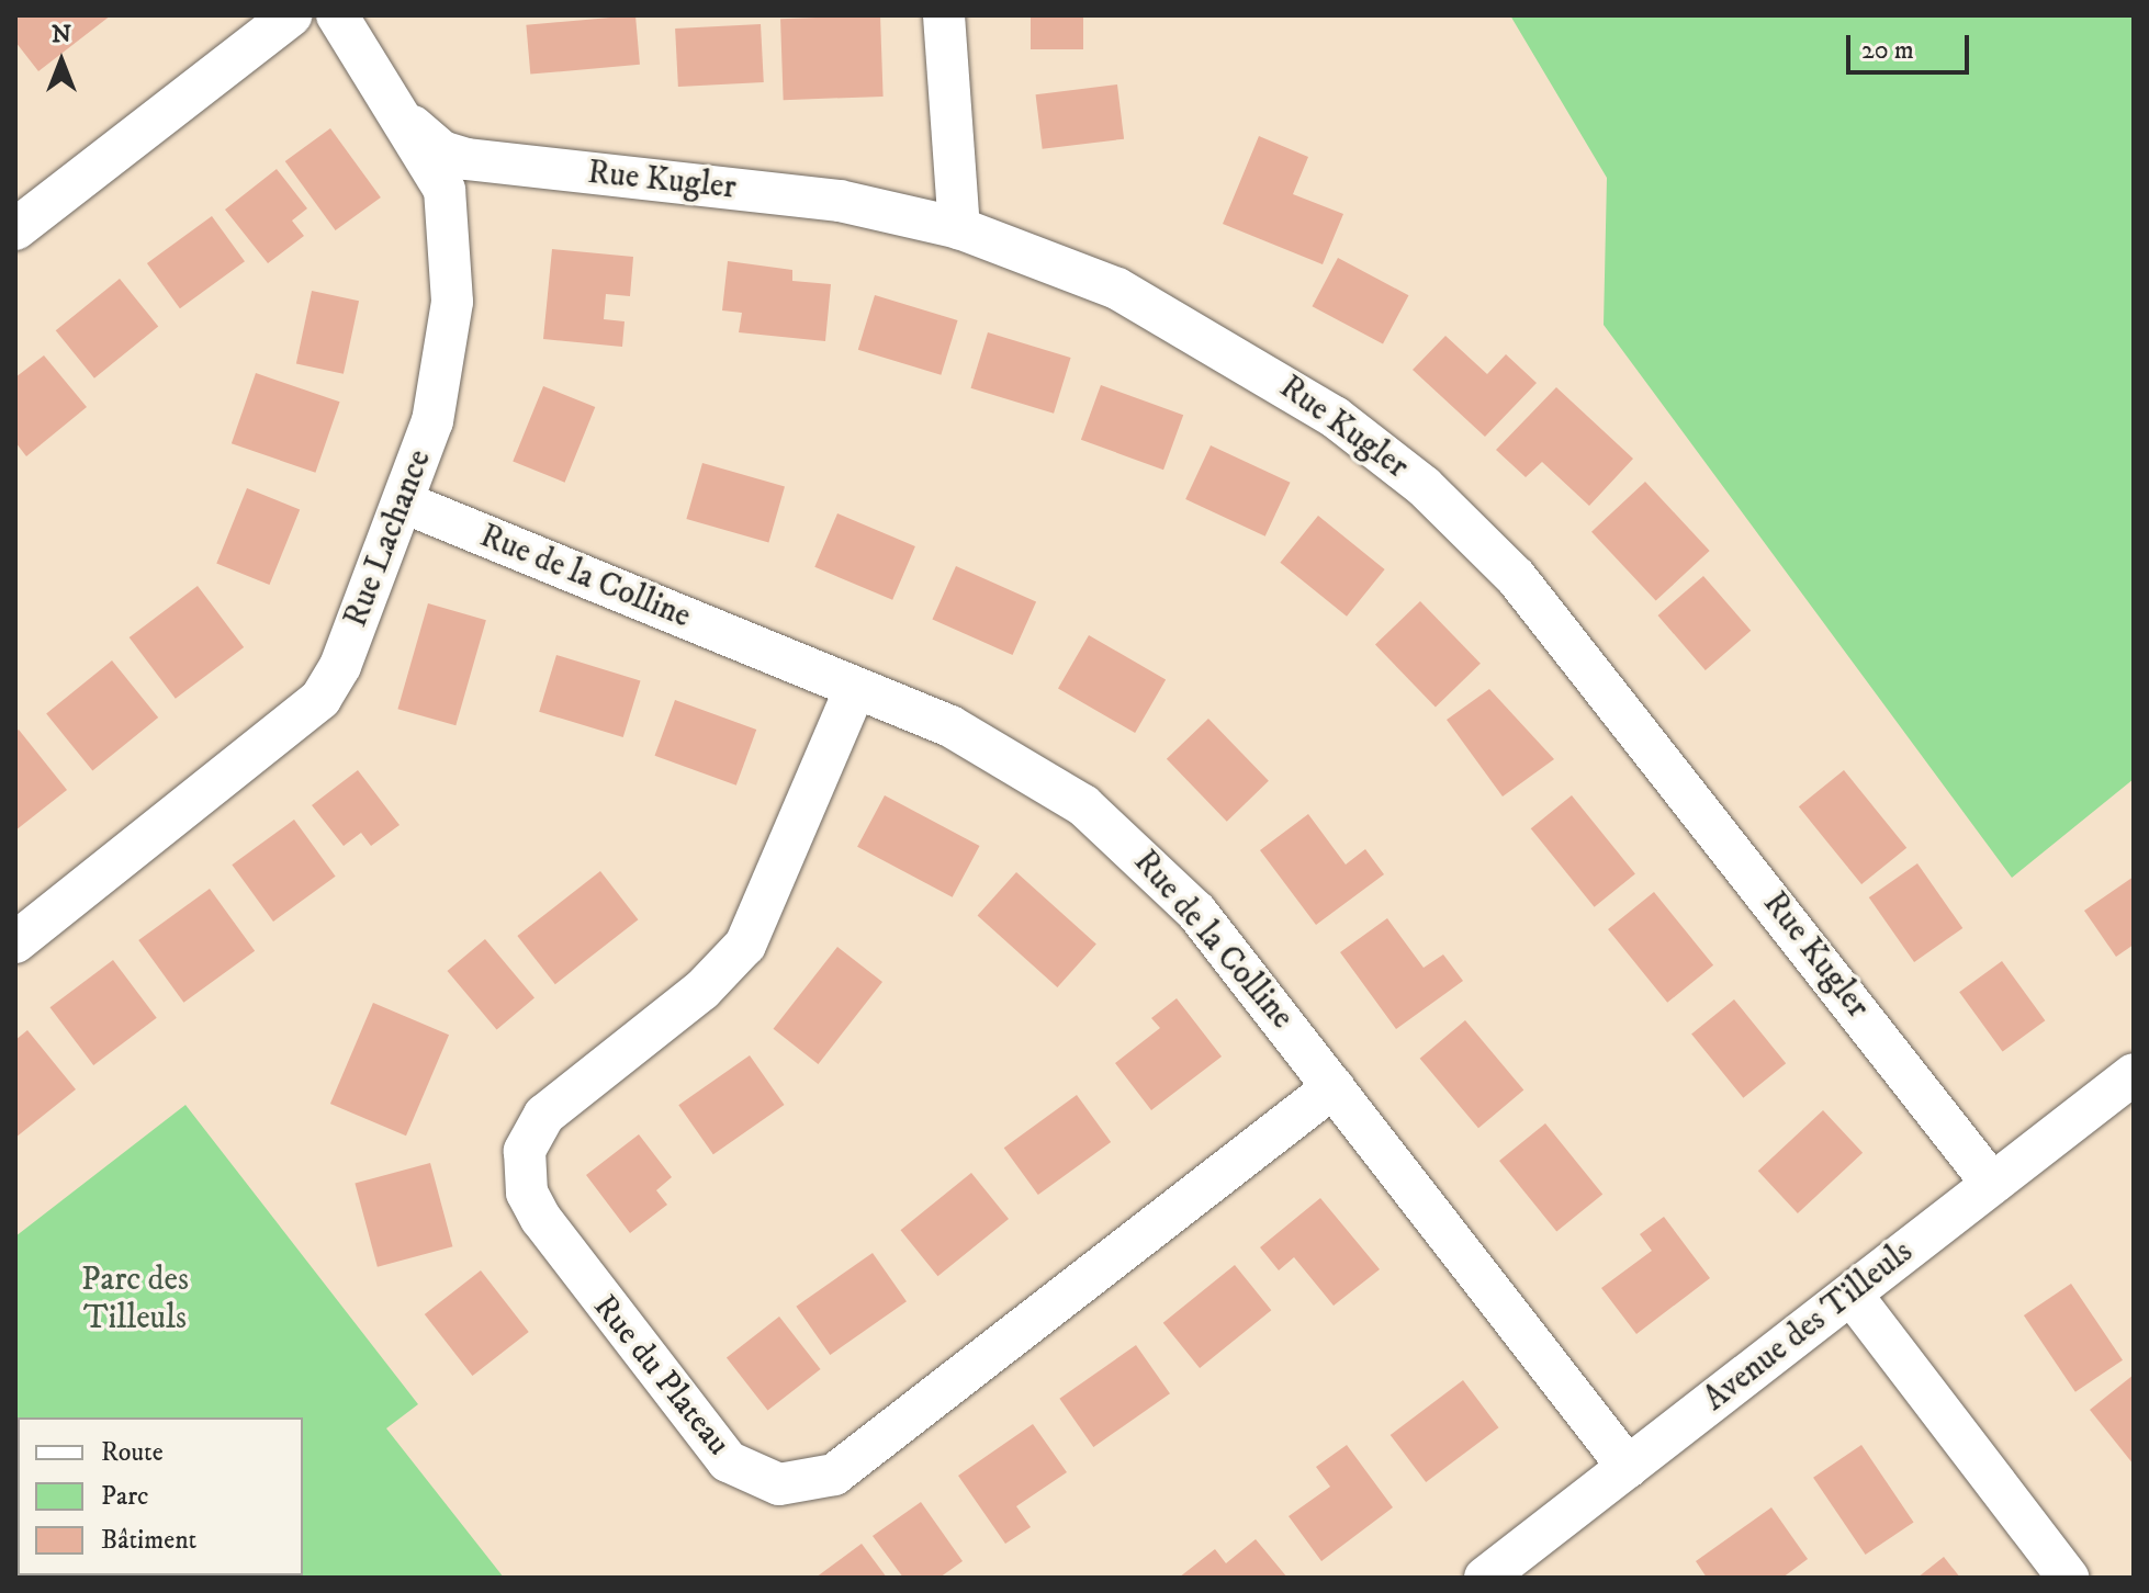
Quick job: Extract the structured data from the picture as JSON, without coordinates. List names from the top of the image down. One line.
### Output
{"streets":{"street":["Rue Kugler","Rue Lachance","Rue de la Colline","Avenue des Tilleuls","Rue du Plateau"]},"crossings":[["Rue Kugler","Rue Lachance"],["Rue Kugler","Avenue des Tilleuls"],["Rue Lachance","Rue de la Colline"],["Rue de la Colline","Avenue des Tilleuls"],["Rue de la Colline","Rue du Plateau"]],"parks":["Parc des Tilleuls"],"legend":["Route","Parc","Bâtiment"],"scale_bar":"20 m","north":"top"}
